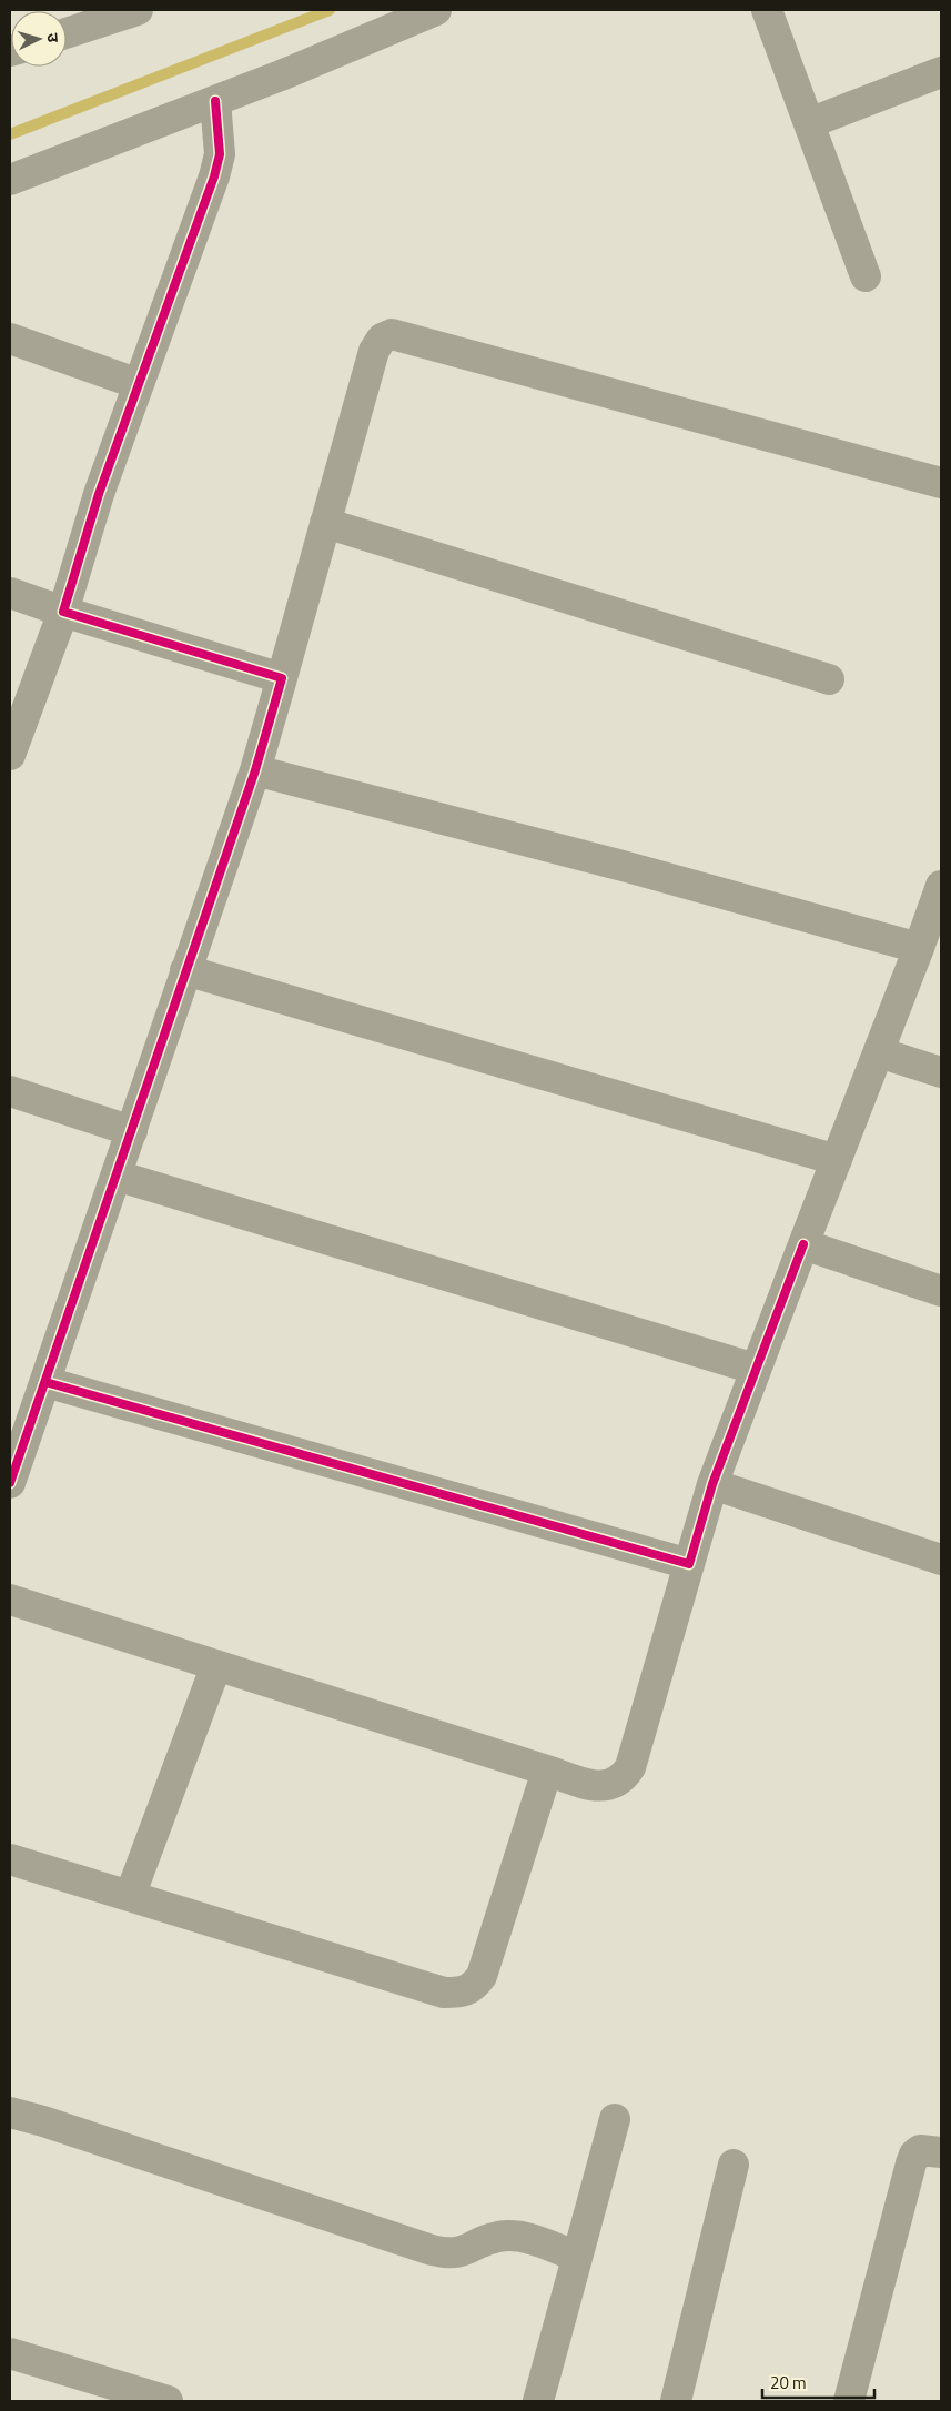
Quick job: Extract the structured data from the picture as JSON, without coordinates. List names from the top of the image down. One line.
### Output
{"scale_bar":"20 m","north":"right"}
